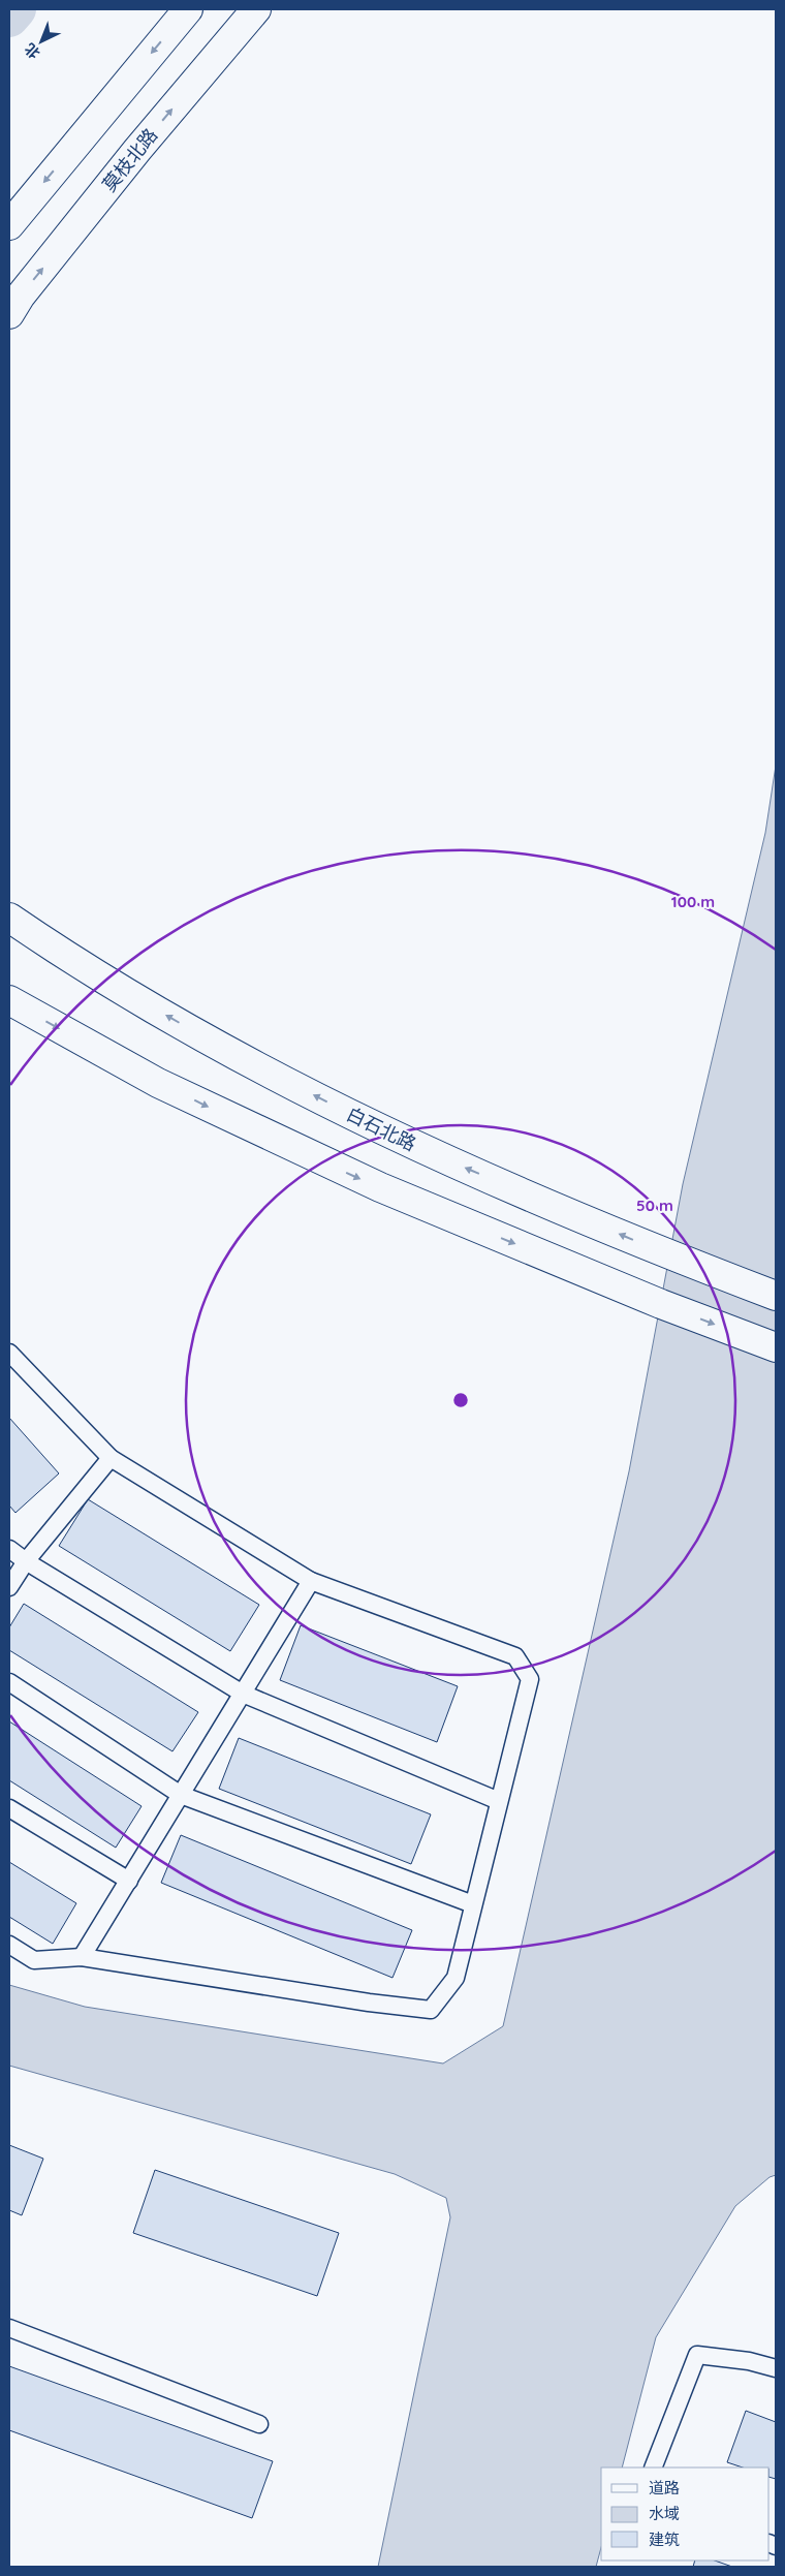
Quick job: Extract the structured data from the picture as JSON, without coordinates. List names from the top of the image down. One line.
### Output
{"streets":{"main road":["莫枝北路","白石北路"]},"legend":["道路","水域","建筑"],"north":"bottom left","rings":["100 m","50 m"]}
